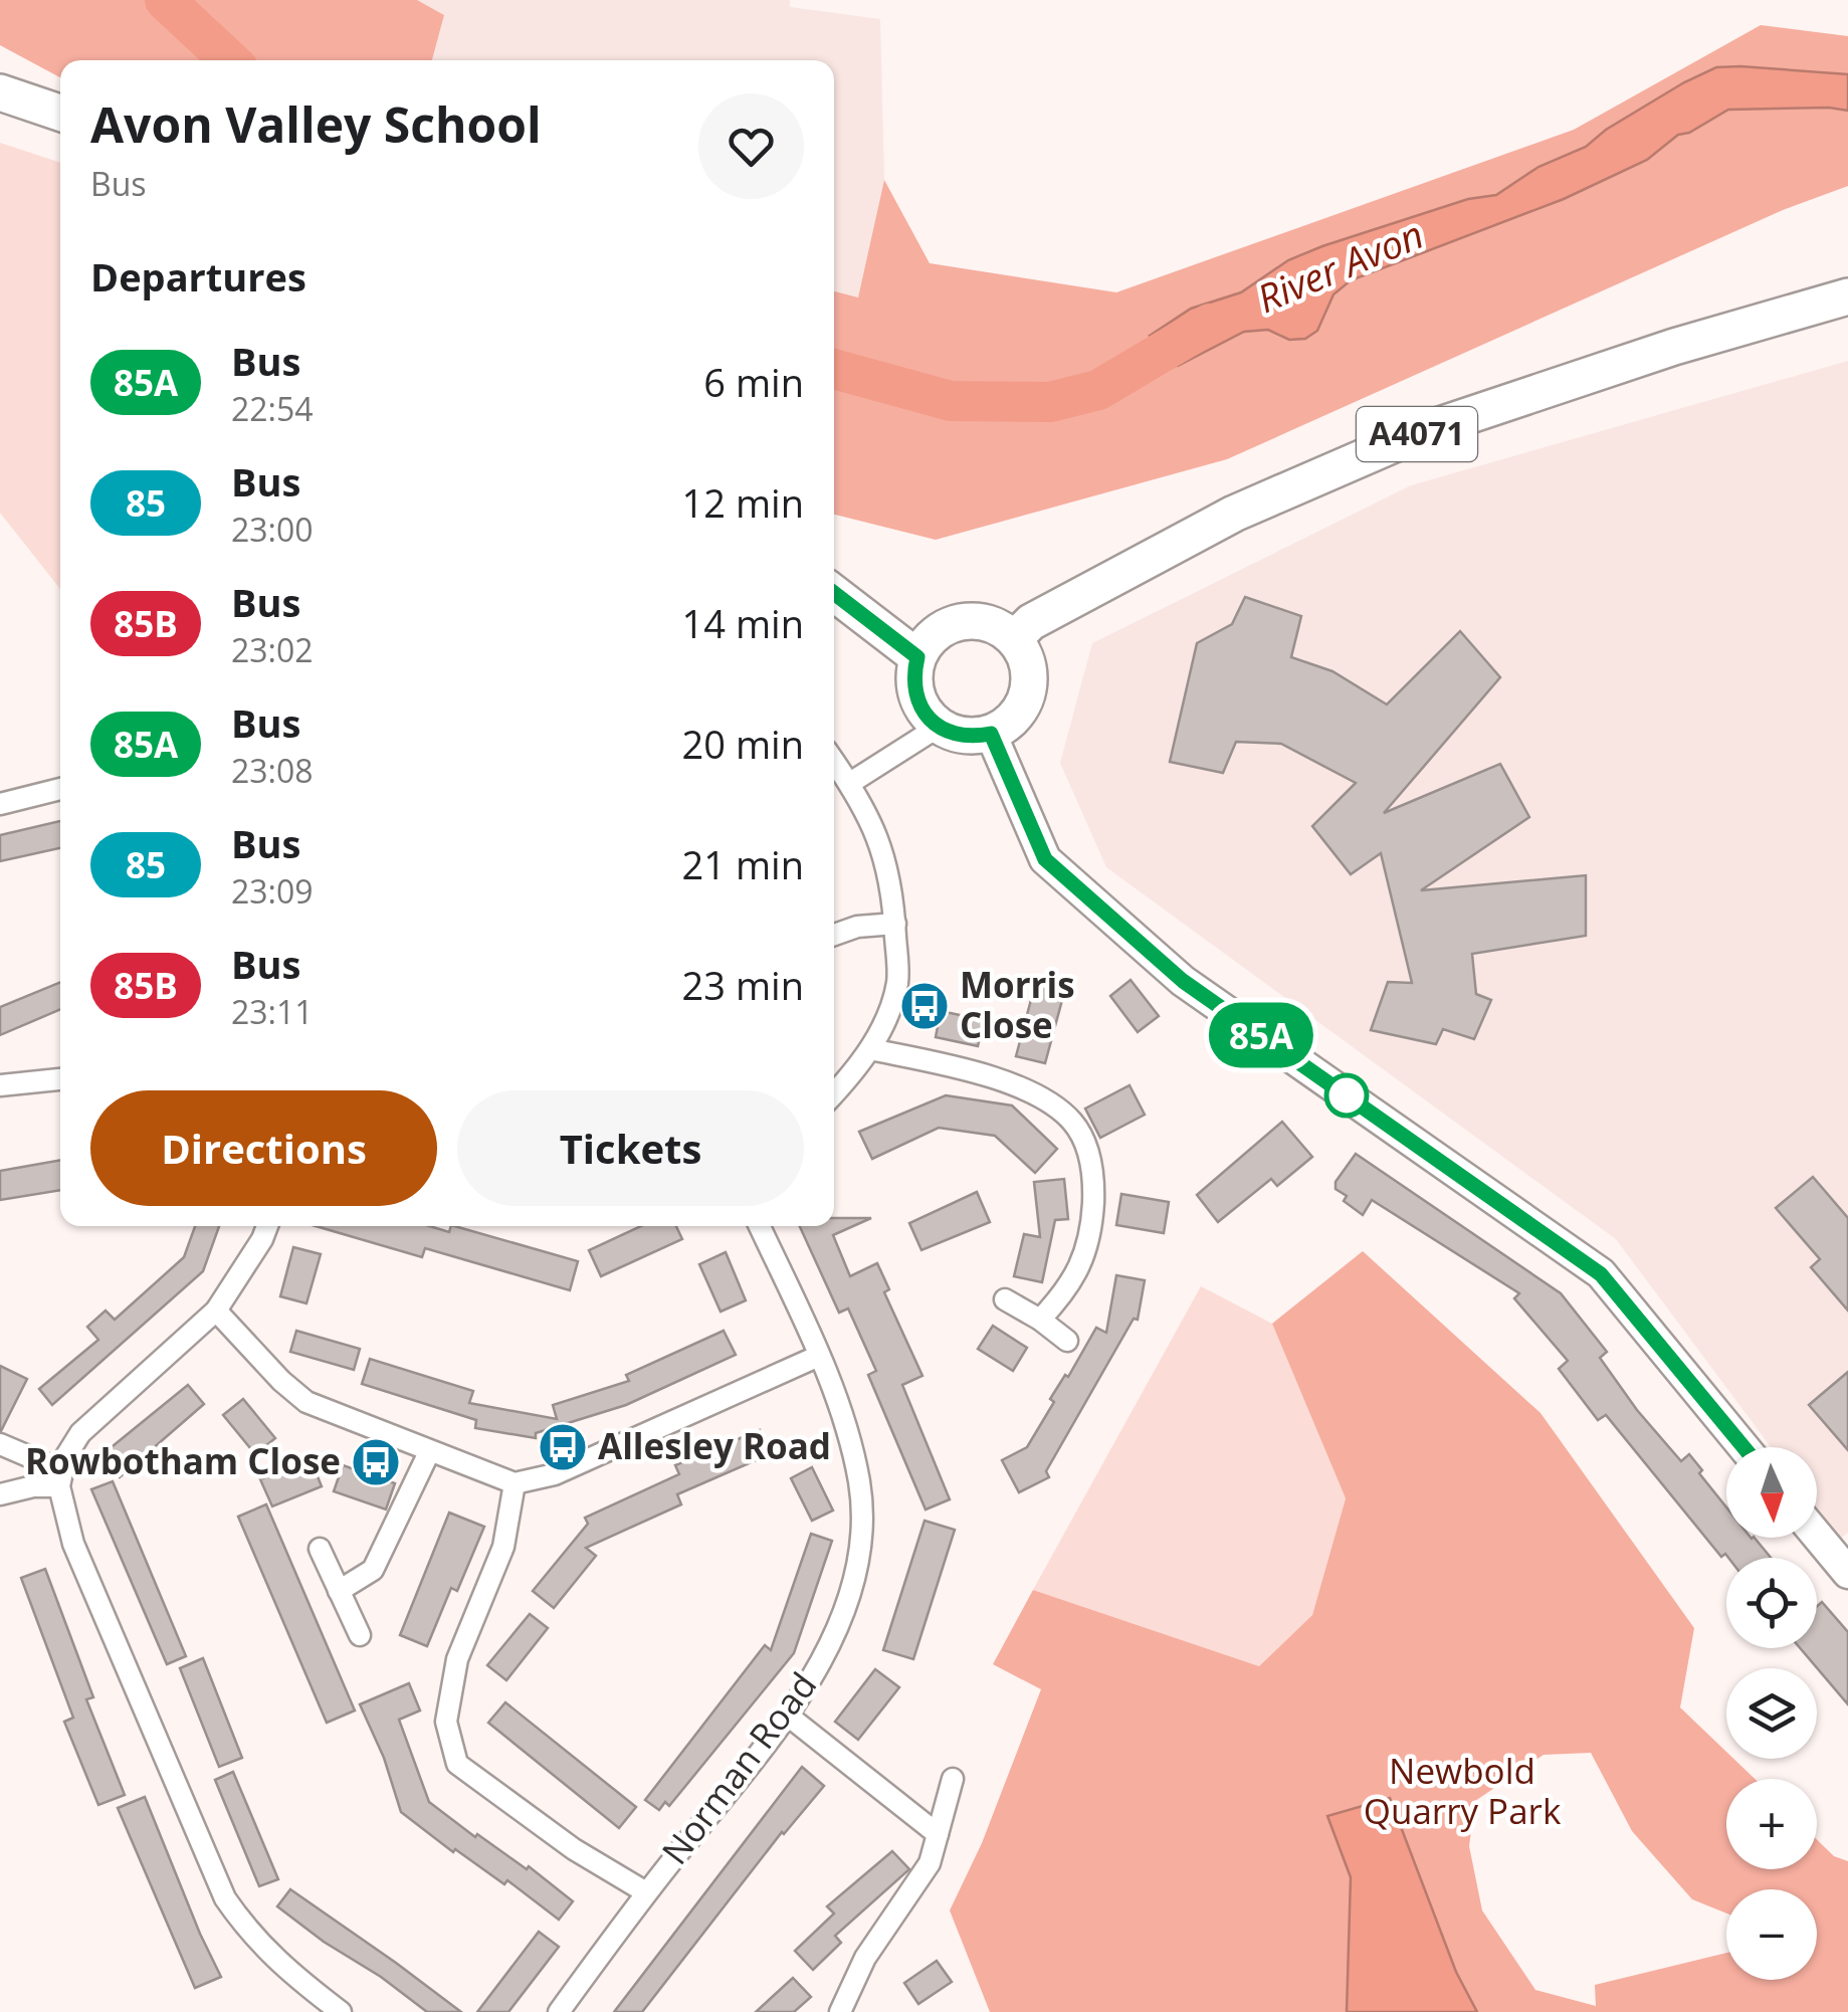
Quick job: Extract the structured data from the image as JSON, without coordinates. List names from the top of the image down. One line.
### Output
{"streets":{"highway":["A4071"],"street":["Norman Road"]},"water":["River Avon"],"parks":["Newbold Quarry Park"],"places":{"bus stop":["Morris Close","Allesley Road","Rowbotham Close"]},"lines":["bus line 85A"],"north":"bottom","page":{"on_map":"85A","heading":[["Avon Valley School","Bus"],"Departures"],"list":[{"mark":"85A","name":"Bus","note":"22:54","value":"6 min"},{"mark":"85","name":"Bus","note":"23:00","value":"12 min"},{"mark":"85B","name":"Bus","note":"23:02","value":"14 min"},{"mark":"85A","name":"Bus","note":"23:08","value":"20 min"},{"mark":"85","name":"Bus","note":"23:09","value":"21 min"},{"mark":"85B","name":"Bus","note":"23:11","value":"23 min"}],"buttons":["Directions","Tickets"],"map_buttons":["+","−"]}}
